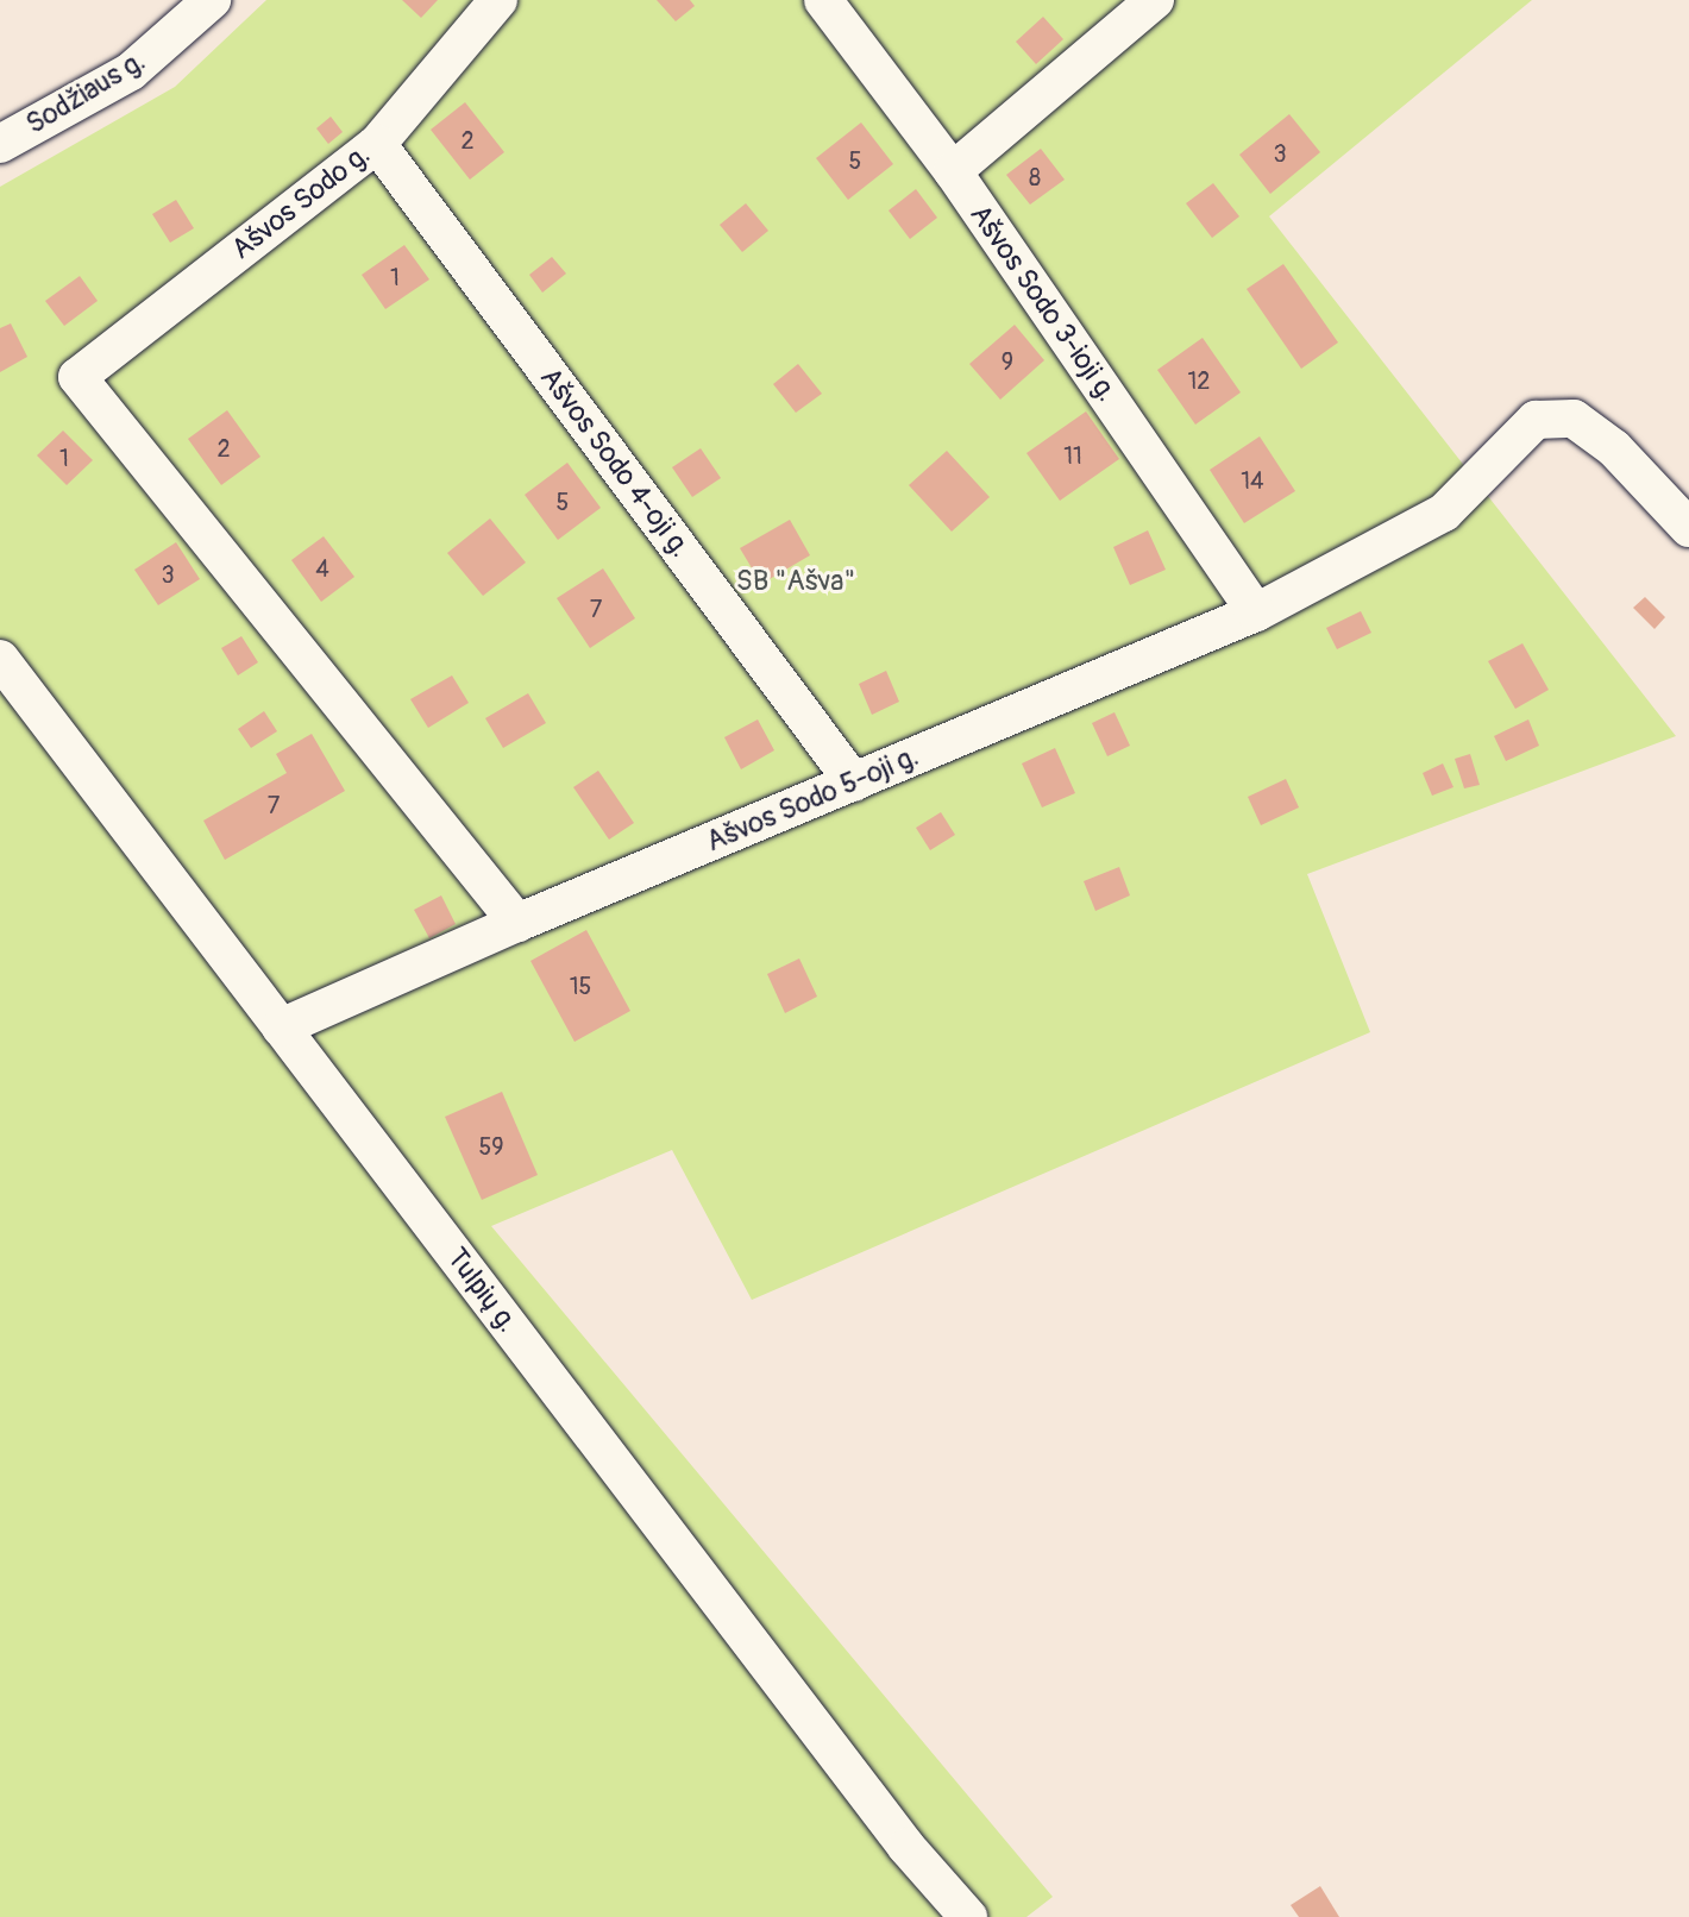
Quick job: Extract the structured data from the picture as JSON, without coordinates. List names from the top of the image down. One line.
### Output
{"streets":{"street":["Sodžiaus g.","Ašvos Sodo g.","Ašvos Sodo 3-ioji g.","Ašvos Sodo 4-oji g.","Ašvos Sodo 5-oji g.","Tulpių g."]},"crossings":[["Ašvos Sodo g.","Ašvos Sodo 4-oji g."],["Ašvos Sodo g.","Ašvos Sodo 5-oji g."],["Ašvos Sodo 3-ioji g.","Ašvos Sodo 5-oji g."],["Ašvos Sodo 4-oji g.","Ašvos Sodo 5-oji g."],["Ašvos Sodo 5-oji g.","Tulpių g."]],"parks":["SB \"Ašva\""],"house_numbers":["2","3","5","8","1","9","12","2","11","1","14","5","4","3","7","7","15","59"]}
